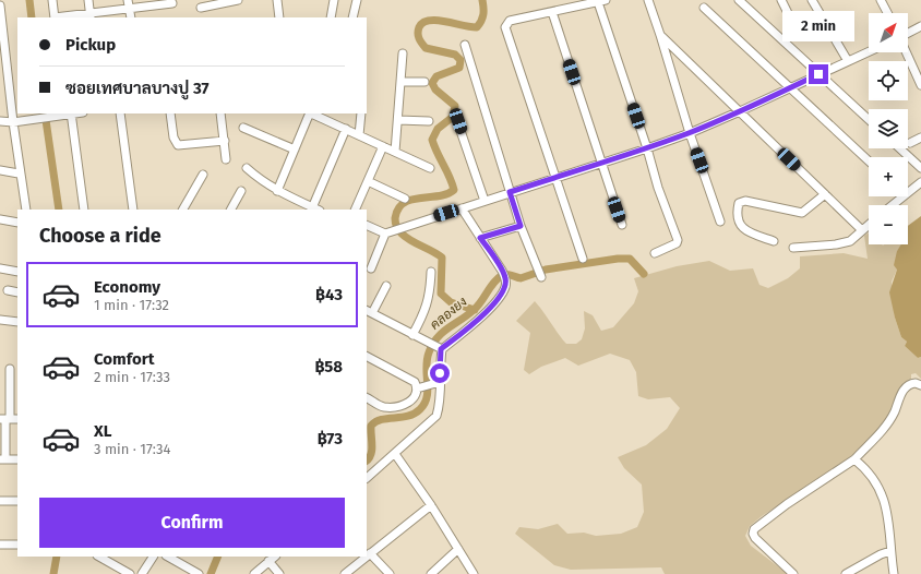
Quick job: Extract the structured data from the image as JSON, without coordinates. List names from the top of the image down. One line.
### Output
{"water":["คลองยง"],"north":"top right","page":{"bubble":"2 min","map_buttons":["+","−"],"banner":["Pickup","ซอยเทศบาลบางปู 37"],"heading":"Choose a ride","list":[{"name":"Economy","note":"1 min · 17:32","value":"฿43"},{"name":"Comfort","note":"2 min · 17:33","value":"฿58"},{"name":"XL","note":"3 min · 17:34","value":"฿73"}],"buttons":"Confirm"}}
